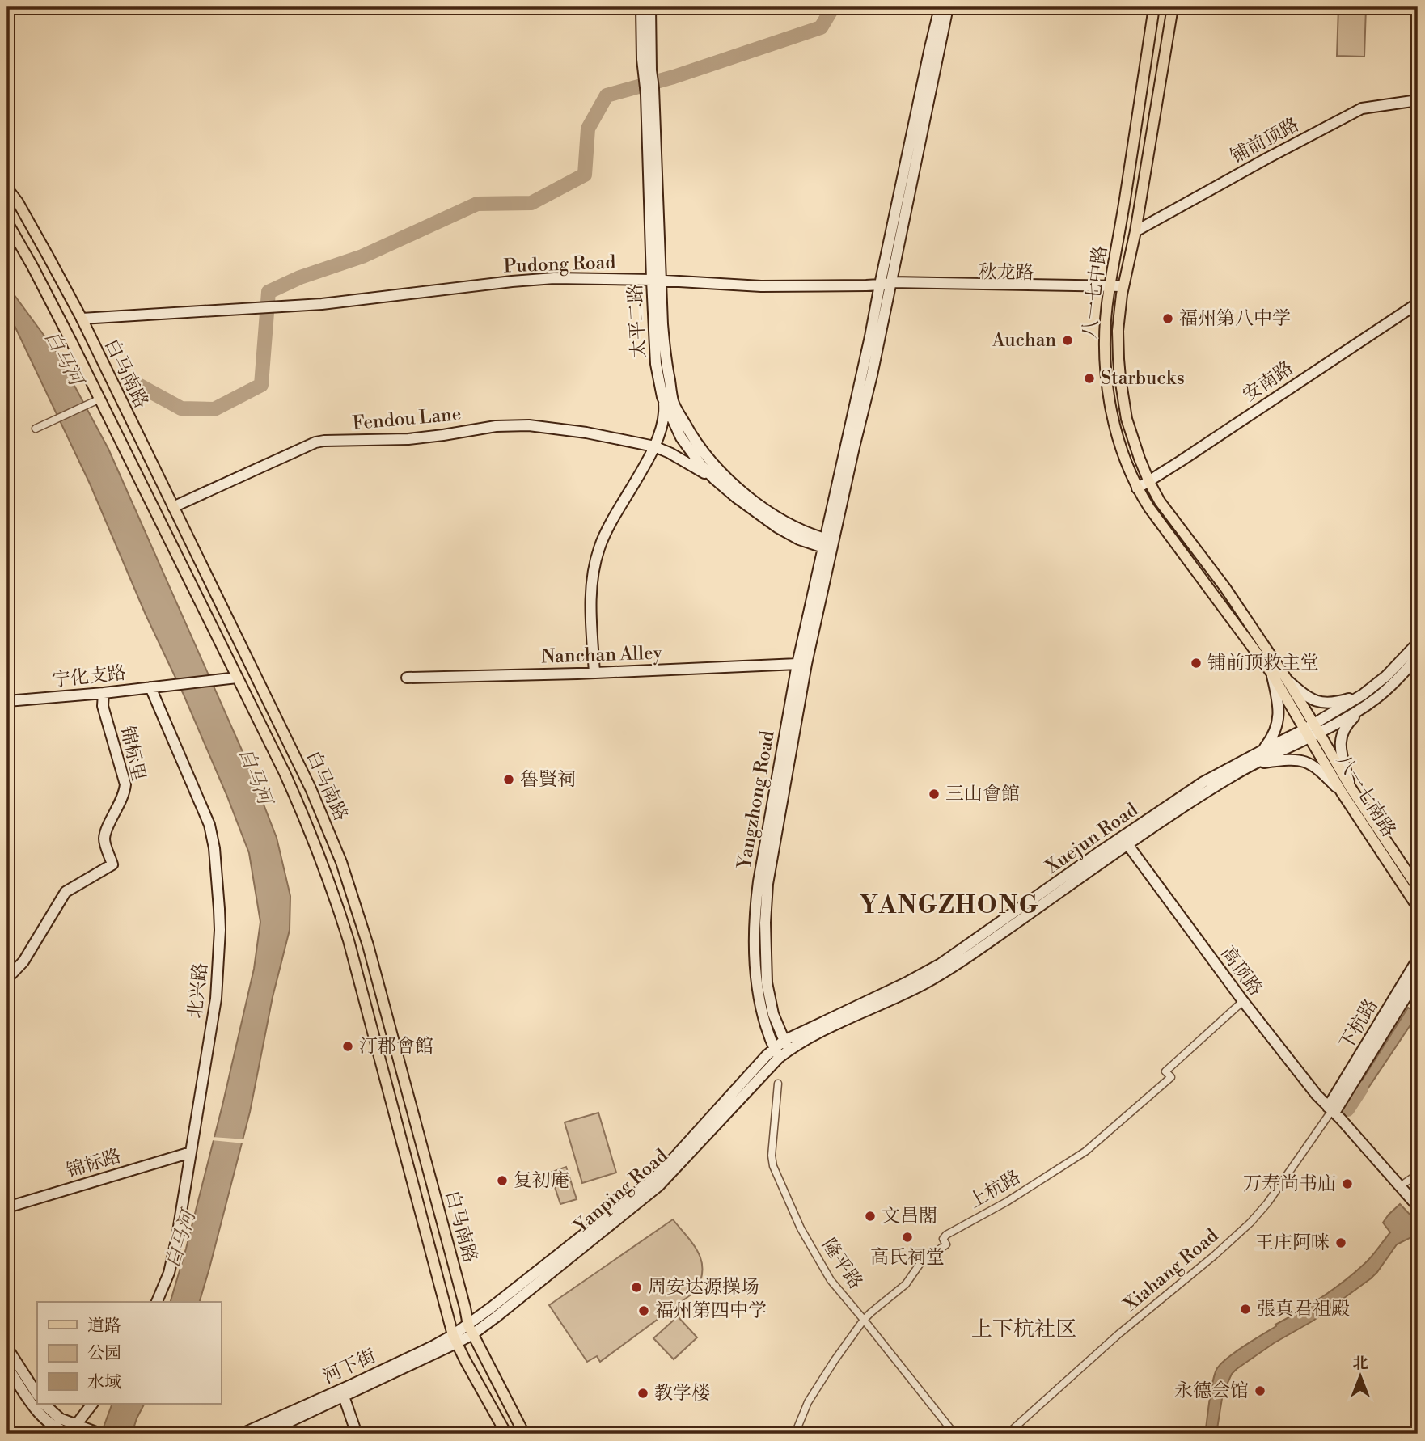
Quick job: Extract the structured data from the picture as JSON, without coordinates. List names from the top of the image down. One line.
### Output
{"streets":{"main road":["八一七中路","白马南路","八一七南路"],"street":["铺前顶路","Pudong Road","秋龙路","太平二路","安南路","Fendou Lane","Nanchan Alley","宁化支路","锦标里","Yangzhong Road","Xuejun Road","高顶路","北兴路","下杭路","锦标路","上杭路","Yanping Road","隆平路","Xiahang Road","河下街"]},"crossings":[["铺前顶路","八一七中路"],["Pudong Road","秋龙路"],["Pudong Road","太平二路"],["Pudong Road","白马南路"],["秋龙路","八一七中路"],["八一七中路","安南路"],["八一七中路","八一七南路"],["八一七中路","Xuejun Road"],["太平二路","Fendou Lane"],["太平二路","Yangzhong Road"],["白马南路","Fendou Lane"],["白马南路","Yanping Road"],["白马南路","河下街"],["Nanchan Alley","Yangzhong Road"],["宁化支路","锦标里"],["宁化支路","北兴路"],["八一七南路","Xuejun Road"],["Yangzhong Road","Xuejun Road"],["Yangzhong Road","Yanping Road"],["Xuejun Road","高顶路"],["Xuejun Road","Yanping Road"],["高顶路","下杭路"],["高顶路","上杭路"],["高顶路","Xiahang Road"],["北兴路","锦标路"],["下杭路","Xiahang Road"],["上杭路","隆平路"],["Yanping Road","河下街"]],"districts":["YANGZHONG","上下杭社区"],"water":["白马河"],"places":["福州第八中学","Auchan","Starbucks","铺前顶救主堂","魯賢祠","三山會館","汀郡會館","复初庵","万寿尚书庙","文昌閣","高氏祠堂","王庄阿咪","周安达源操场","張真君祖殿","福州第四中学","永德会馆","教学楼"],"legend":["道路","公园","水域"],"north":"top"}
